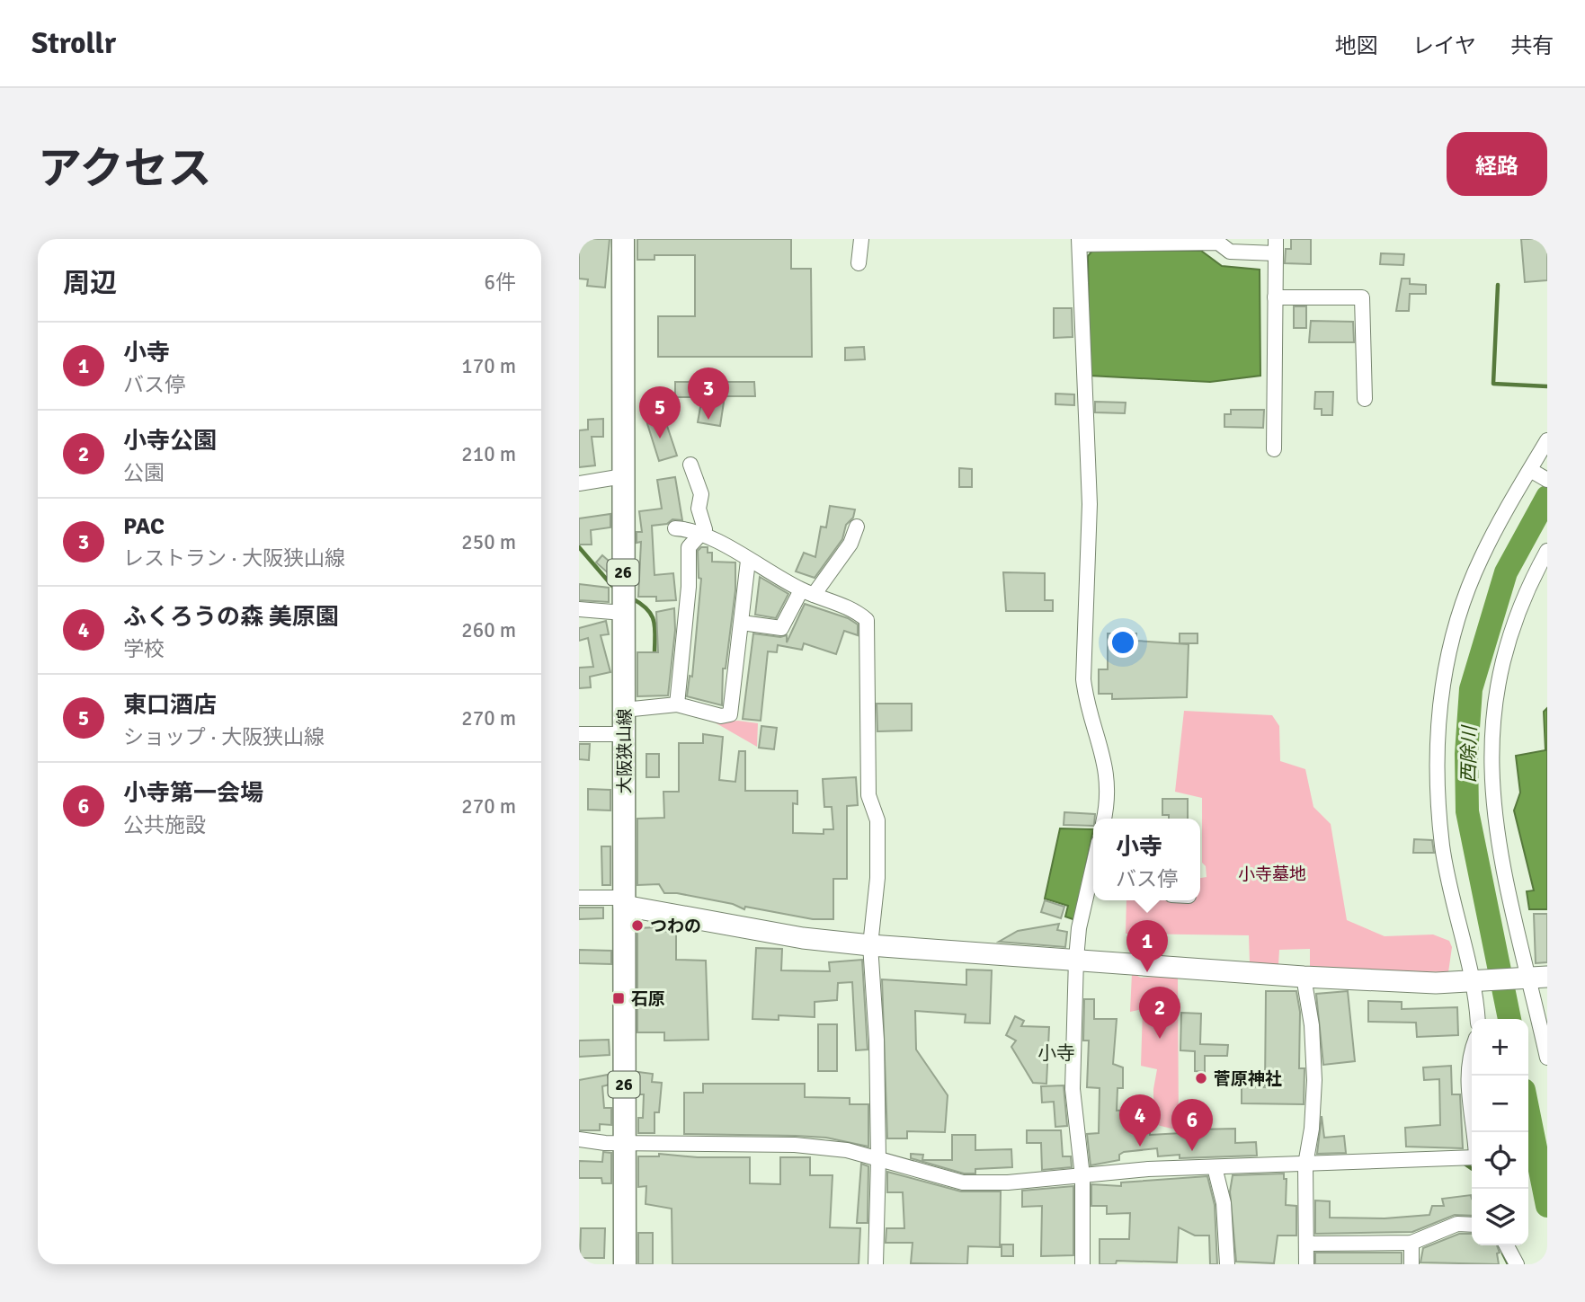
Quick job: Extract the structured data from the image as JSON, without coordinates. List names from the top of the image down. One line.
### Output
{"streets":{"main road":["26","大阪狭山線"]},"districts":["小寺"],"water":["西除川"],"parks":["小寺墓地"],"places":{"other":["つわの","菅原神社"],"transit":["石原"]},"page":{"header":"Strollr","nav":["地図","レイヤ","共有"],"title":"アクセス","buttons":"経路","heading":["周辺","6件"],"list":[{"mark":"1","name":"小寺","note":"バス停","value":"170 m"},{"mark":"2","name":"小寺公園","note":"公園","value":"210 m"},{"mark":"3","name":"PAC","note":"レストラン · 大阪狭山線","value":"250 m"},{"mark":"4","name":"ふくろうの森 美原園","note":"学校","value":"260 m"},{"mark":"5","name":"東口酒店","note":"ショップ · 大阪狭山線","value":"270 m"},{"mark":"6","name":"小寺第一会場","note":"公共施設","value":"270 m"}],"pins":["3","5","1","2","4","6"],"popup":["小寺","バス停"],"map_buttons":["+","−"]}}
